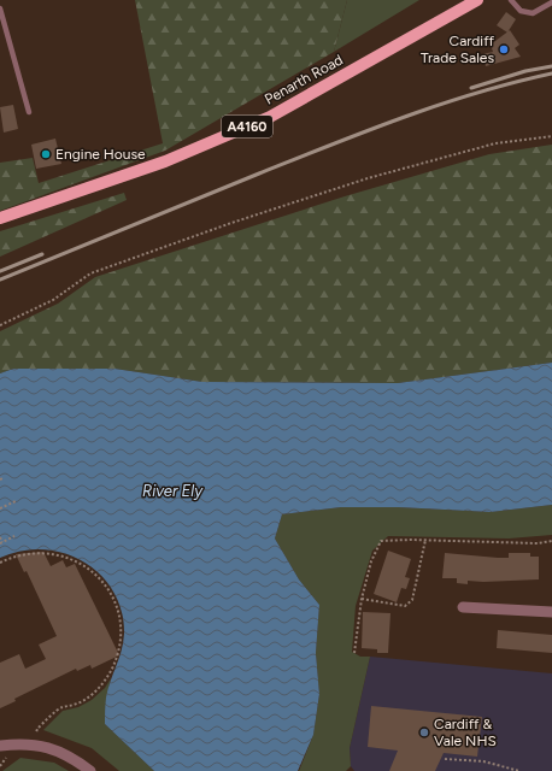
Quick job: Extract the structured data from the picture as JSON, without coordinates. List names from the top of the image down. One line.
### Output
{"streets":{"main road":["Penarth Road","A4160"]},"water":["River Ely"],"places":["Cardiff Trade Sales","Engine House","Cardiff & Vale NHS"]}
